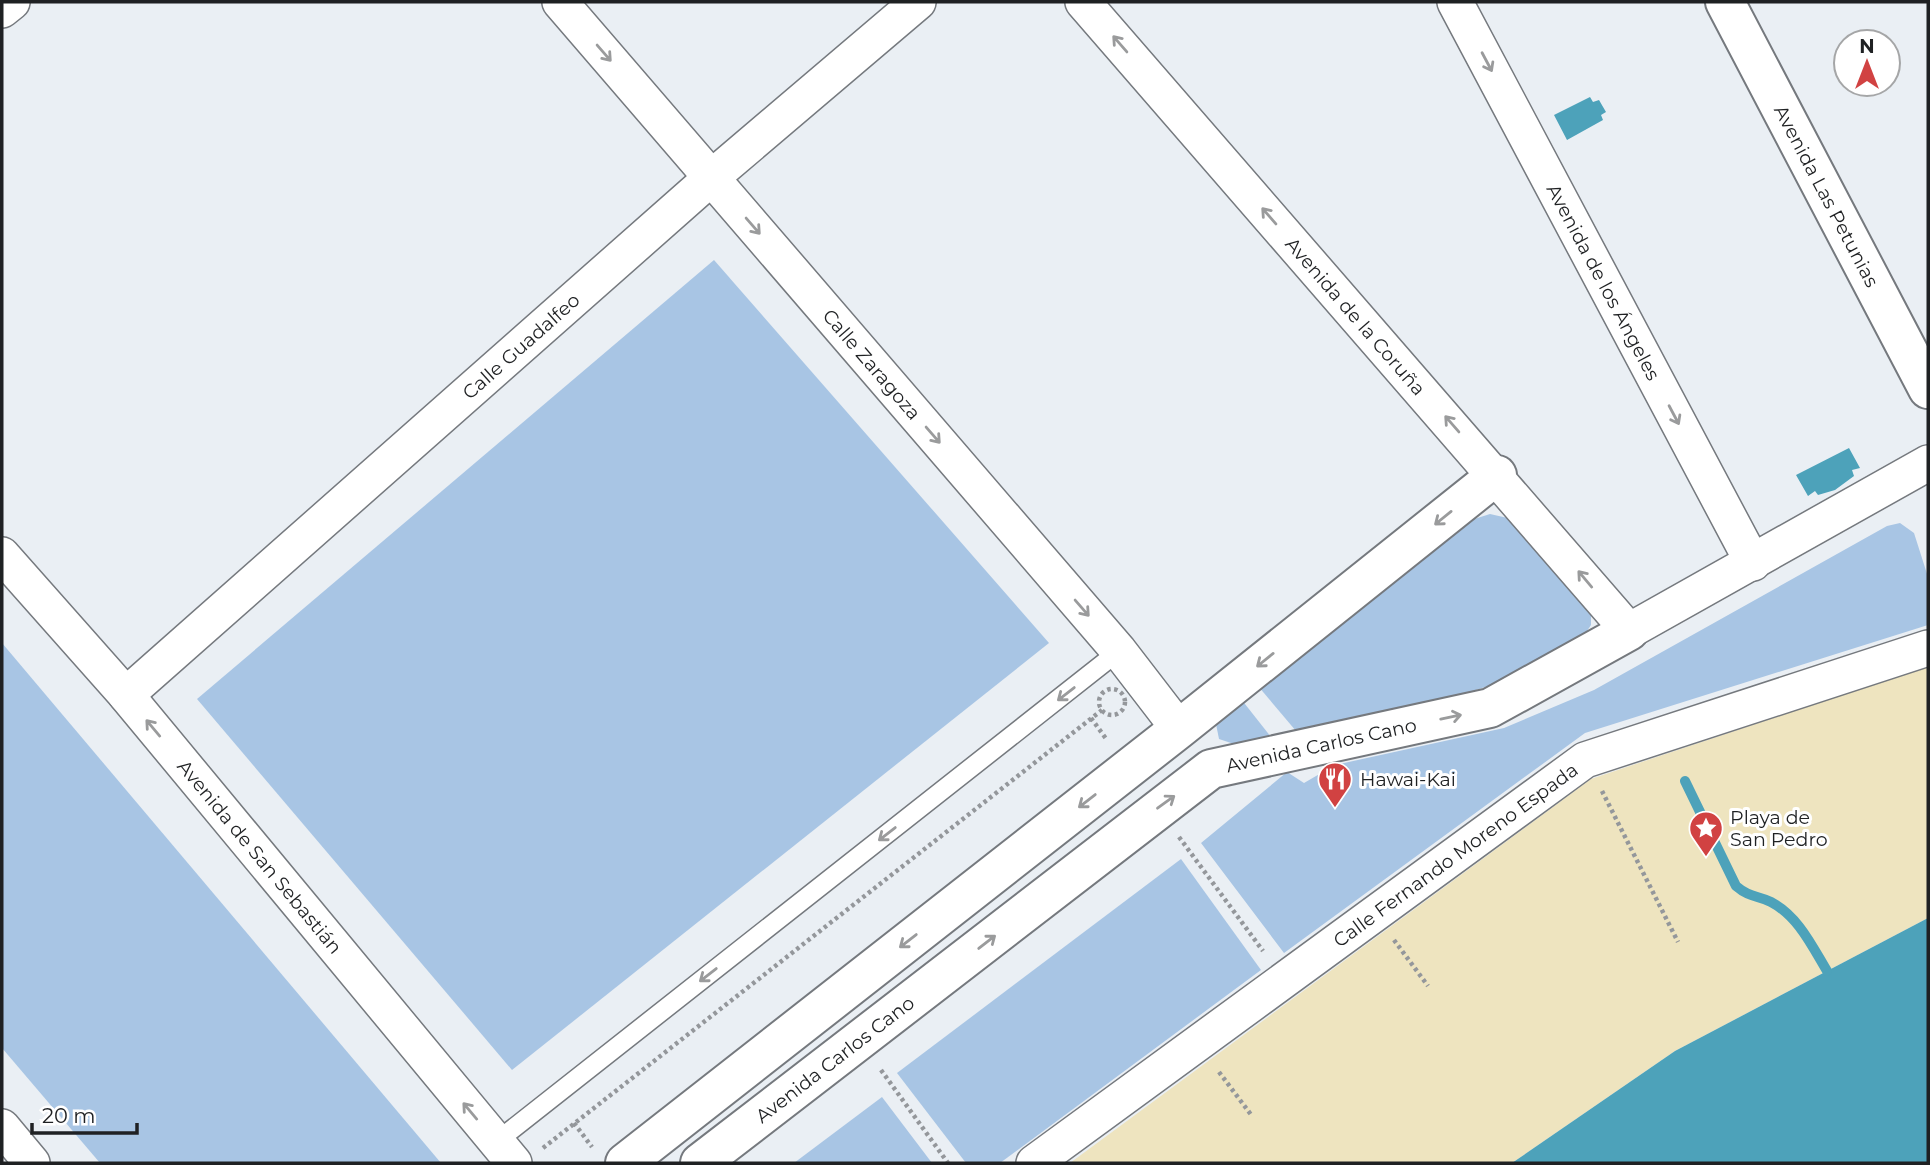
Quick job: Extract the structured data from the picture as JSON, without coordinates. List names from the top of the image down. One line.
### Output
{"streets":{"street":["Avenida Las Petunias","Avenida de los Ángeles","Avenida de la Coruña","Calle Guadalfeo","Calle Zaragoza","Avenida Carlos Cano","Calle Fernando Moreno Espada","Avenida de San Sebastián"]},"crossings":[["Avenida de los Ángeles","Avenida Carlos Cano"],["Avenida de la Coruña","Avenida Carlos Cano"],["Calle Guadalfeo","Calle Zaragoza"],["Calle Guadalfeo","Avenida de San Sebastián"]],"one_way":["Avenida de los Ángeles","Avenida de la Coruña","Calle Zaragoza","Avenida de San Sebastián"],"places":{"restaurant":["Hawai-Kai"],"place":["Playa de San Pedro"]},"scale_bar":"20 m","north":"top"}
